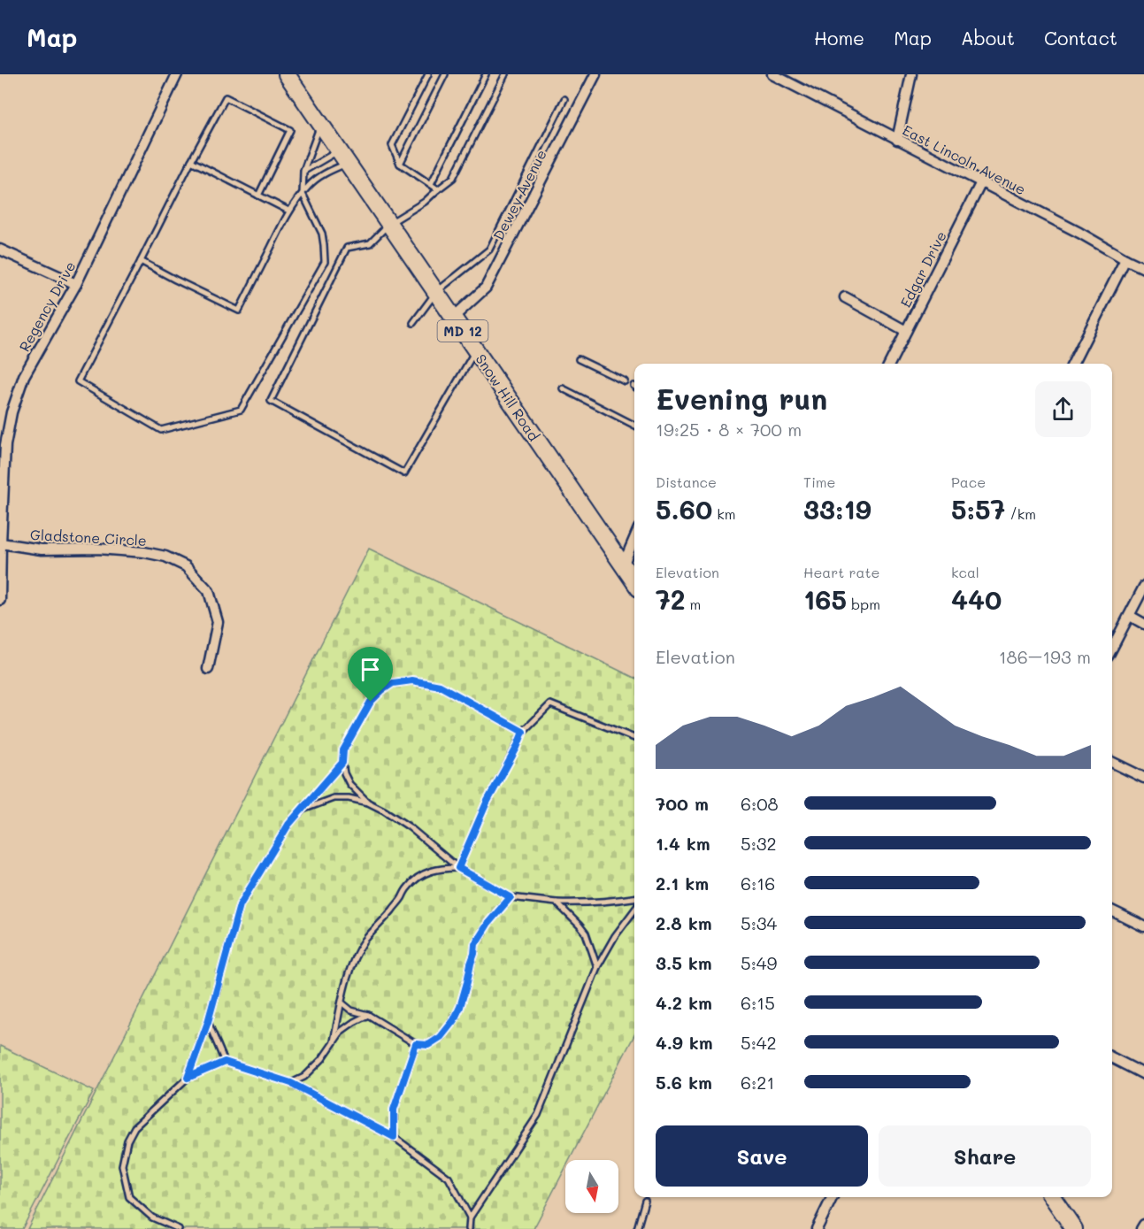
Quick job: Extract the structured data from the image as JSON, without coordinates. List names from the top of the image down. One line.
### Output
{"streets":{"main road":["MD 12","Snow Hill Road"],"street":["East Lincoln Avenue","Dewey Avenue","Edgar Drive","Regency Drive","Gladstone Circle"]},"crossings":[["East Lincoln Avenue","Edgar Drive"],["Dewey Avenue","Snow Hill Road"],["Regency Drive","Gladstone Circle"]],"north":"bottom","page":{"header":"Map","nav":["Home","Map","About","Contact"],"heading":["Evening run","19:25 · 8 × 700 m"],"stats":[["Distance","5.60 km"],["Time","33:19"],["Pace","5:57 /km"],["Elevation","72 m"],["Heart rate","165 bpm"],["kcal","440"]],"chart":["Elevation","186–193 m"],"list":[{"name":"700 m","note":"6:08"},{"name":"1.4 km","note":"5:32"},{"name":"2.1 km","note":"6:16"},{"name":"2.8 km","note":"5:34"},{"name":"3.5 km","note":"5:49"},{"name":"4.2 km","note":"6:15"},{"name":"4.9 km","note":"5:42"},{"name":"5.6 km","note":"6:21"}],"buttons":["Save","Share"]}}
